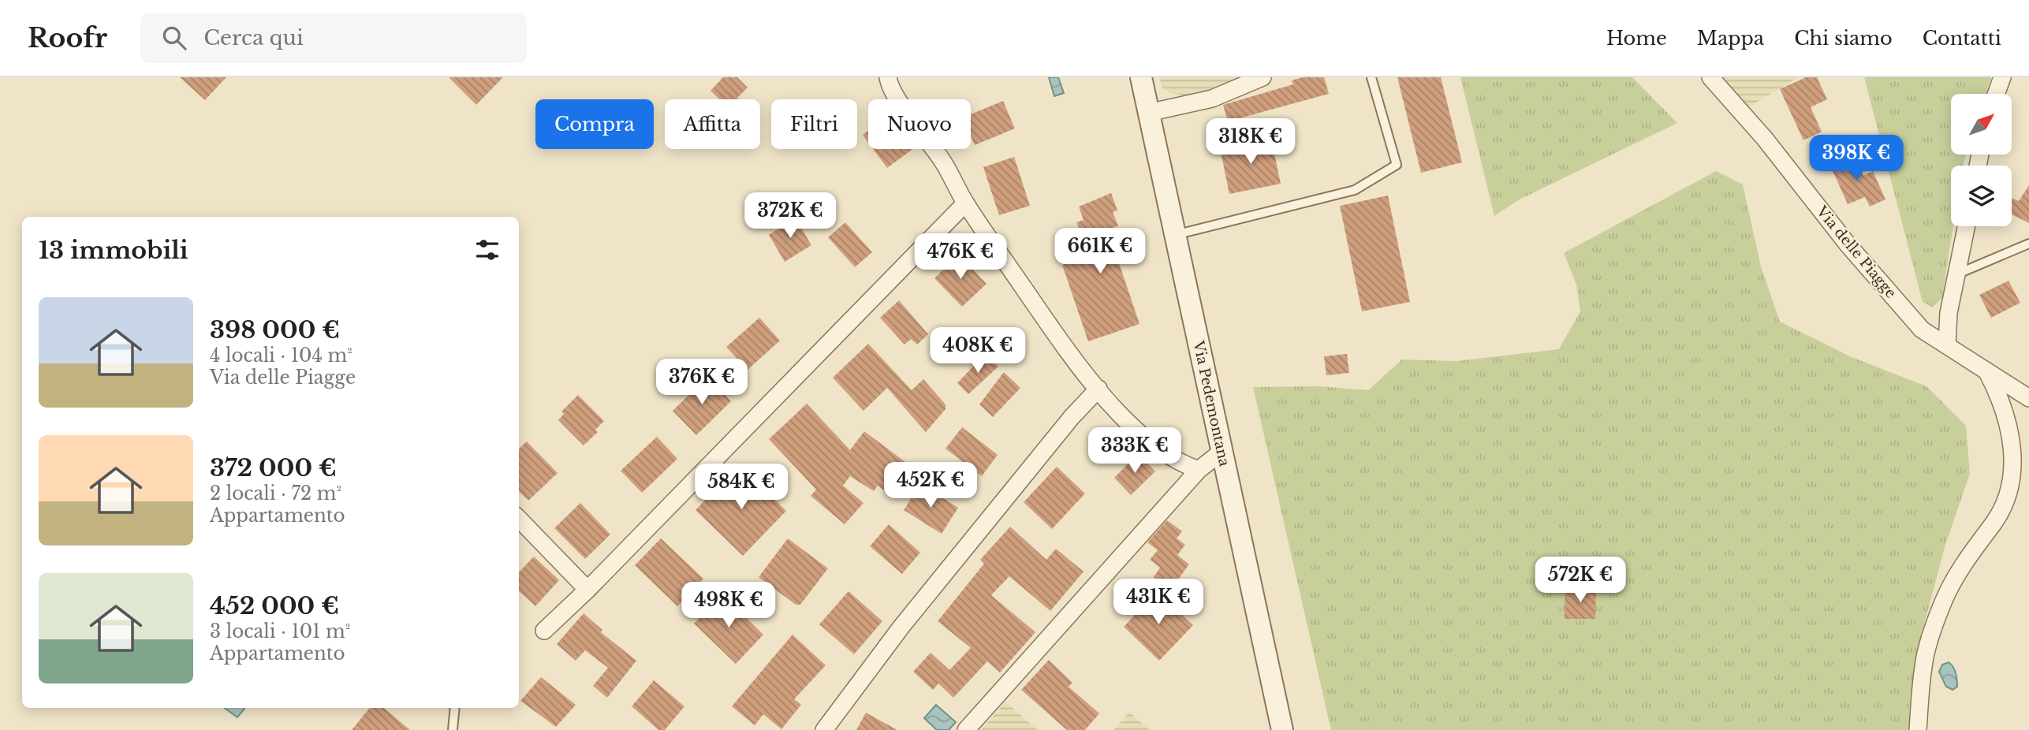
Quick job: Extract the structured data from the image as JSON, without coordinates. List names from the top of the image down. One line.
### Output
{"streets":{"street":["Via delle Piagge","Via Pedemontana"]},"north":"top right","page":{"header":"Roofr","search":"Cerca qui","nav":["Home","Mappa","Chi siamo","Contatti"],"chip":["Compra","Affitta","Filtri","Nuovo"],"price":["318K €","398K €","372K €","661K €","476K €","408K €","376K €","333K €","452K €","584K €","572K €","431K €","498K €"],"heading":"13 immobili","list":[{"name":"398 000 €","note":"4 locali · 104 m² · Via delle Piagge"},{"name":"372 000 €","note":"2 locali · 72 m² · Appartamento"},{"name":"452 000 €","note":"3 locali · 101 m² · Appartamento"}]}}
